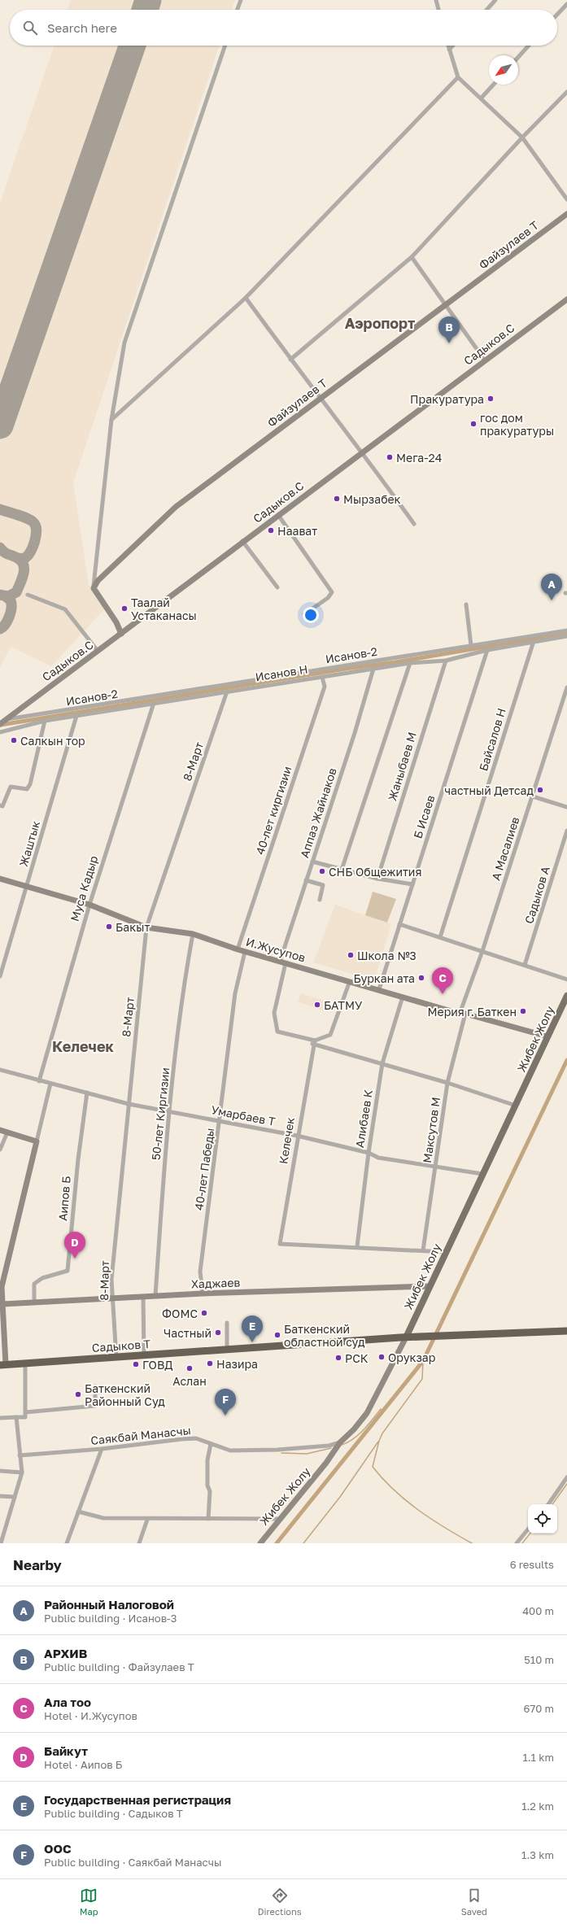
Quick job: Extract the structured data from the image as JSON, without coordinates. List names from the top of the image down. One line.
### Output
{"streets":{"highway":["Садыков Т"],"main road":["Жибек Жолу"],"street":["Файзулаев Т","Садыков.С","Исанов-2","Исанов Н","Байсалов Н","8-Март","Жаныбаев М","40-лет киргизии","Аппаз Жайнаков","Б Исаев","Жаштык","А Масалиев","Муса Кадыр","Садыков А","И.Жусупов","50-лет Киргизии","Умарбаев Т","Алибаев К","Максутов М","Келечек","40-лет Пабеды","Аипов Б","Хаджаев","Саякбай Манасчы"]},"crossings":[["Садыков.С","Исанов-2"],["Исанов Н","Байсалов Н"],["Исанов Н","8-Март"],["Исанов Н","Жаныбаев М"],["Исанов Н","40-лет киргизии"],["Исанов Н","Аппаз Жайнаков"],["Исанов Н","Б Исаев"],["Исанов Н","Жаштык"],["Исанов Н","Муса Кадыр"],["8-Март","И.Жусупов"],["8-Март","Умарбаев Т"],["8-Март","Хаджаев"],["8-Март","Садыков Т"],["40-лет киргизии","И.Жусупов"],["Аппаз Жайнаков","И.Жусупов"],["Аппаз Жайнаков","Келечек"],["Б Исаев","И.Жусупов"],["Жаштык","И.Жусупов"],["А Масалиев","И.Жусупов"],["А Масалиев","Максутов М"],["Муса Кадыр","И.Жусупов"],["Муса Кадыр","Умарбаев Т"],["И.Жусупов","Жибек Жолу"],["И.Жусупов","50-лет Киргизии"],["И.Жусупов","Алибаев К"],["И.Жусупов","Максутов М"],["И.Жусупов","40-лет Пабеды"],["Жибек Жолу","Умарбаев Т"],["Жибек Жолу","Хаджаев"],["Жибек Жолу","Садыков Т"],["Жибек Жолу","Саякбай Манасчы"],["50-лет Киргизии","Умарбаев Т"],["50-лет Киргизии","Хаджаев"],["Умарбаев Т","Алибаев К"],["Умарбаев Т","Максутов М"],["Умарбаев Т","Келечек"],["Умарбаев Т","40-лет Пабеды"],["Умарбаев Т","Аипов Б"],["Алибаев К","Келечек"],["40-лет Пабеды","Хаджаев"],["Аипов Б","Хаджаев"]],"districts":["Аэропорт","Келечек"],"places":["Пракуратура","гос дом пракуратуры","Мега-24","Мырзабек","Наават","Таалай Устаканасы","Салкын тор","частный Детсад","СНБ Общежития","Бакыт","Школа №3","Буркан ата","БАТМУ","Мерия г. Бaткен","ФОМС","Частный","Баткенский областной суд","Орукзар","РСК","Назира","ГОВД","Аслан","Баткенский Районный Суд"],"north":"bottom left","page":{"search":"Search here","pins":["B","A","C","D","E","F"],"heading":["Nearby","6 results"],"list":[{"mark":"A","name":"Районный Налоговой","note":"Public building · Исанов-3","value":"400 m"},{"mark":"B","name":"АРХИВ","note":"Public building · Файзулаев Т","value":"510 m"},{"mark":"C","name":"Ала тоо","note":"Hotel · И.Жусупов","value":"670 m"},{"mark":"D","name":"Байкут","note":"Hotel · Аипов Б","value":"1.1 km"},{"mark":"E","name":"Государственная регистрация","note":"Public building · Садыков Т","value":"1.2 km"},{"mark":"F","name":"ООС","note":"Public building · Саякбай Манасчы","value":"1.3 km"}],"nav":["Map","Directions","Saved"]}}
